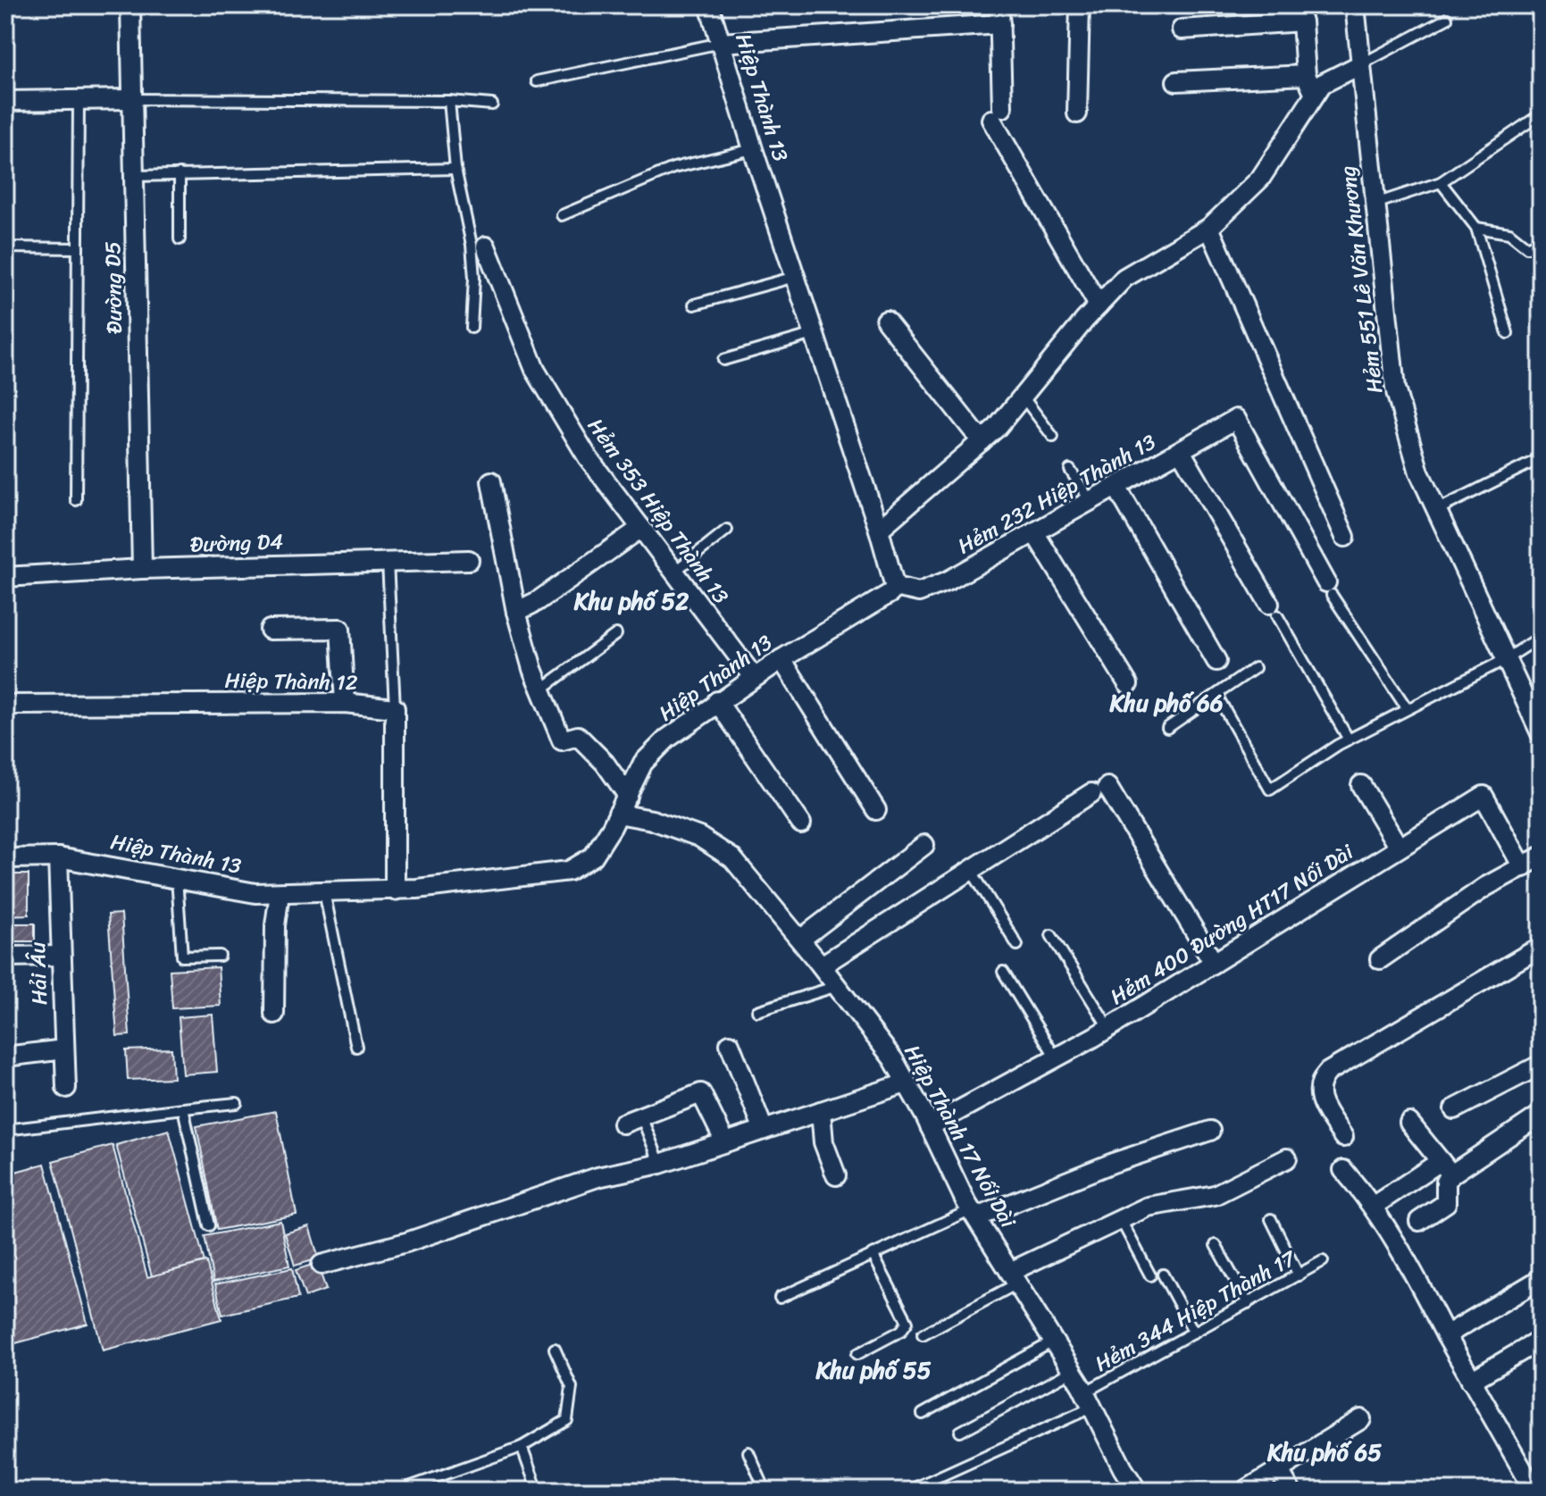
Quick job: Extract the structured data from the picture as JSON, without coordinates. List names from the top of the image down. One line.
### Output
{"streets":{"street":["Hiệp Thành 13","Hẻm 551 Lê Văn Khương","Đường D5","Hẻm 232 Hiệp Thành 13","Hẻm 353 Hiệp Thành 13","Đường D4","Hiệp Thành 12","Hẻm 400 Đường HT17 Nối Dài","Hải Âu","Hiệp Thành 17 Nối Dài"],"lane":["Hẻm 344 Hiệp Thành 17"]},"crossings":[["Hiệp Thành 13","Hẻm 232 Hiệp Thành 13"],["Hiệp Thành 13","Hẻm 353 Hiệp Thành 13"],["Hiệp Thành 13","Hải Âu"],["Hiệp Thành 13","Hiệp Thành 17 Nối Dài"],["Đường D5","Đường D4"],["Hẻm 400 Đường HT17 Nối Dài","Hiệp Thành 17 Nối Dài"],["Hiệp Thành 17 Nối Dài","Hẻm 344 Hiệp Thành 17"]],"districts":["Khu phố 52","Khu phố 66","Khu phố 55","Khu phố 65"]}
